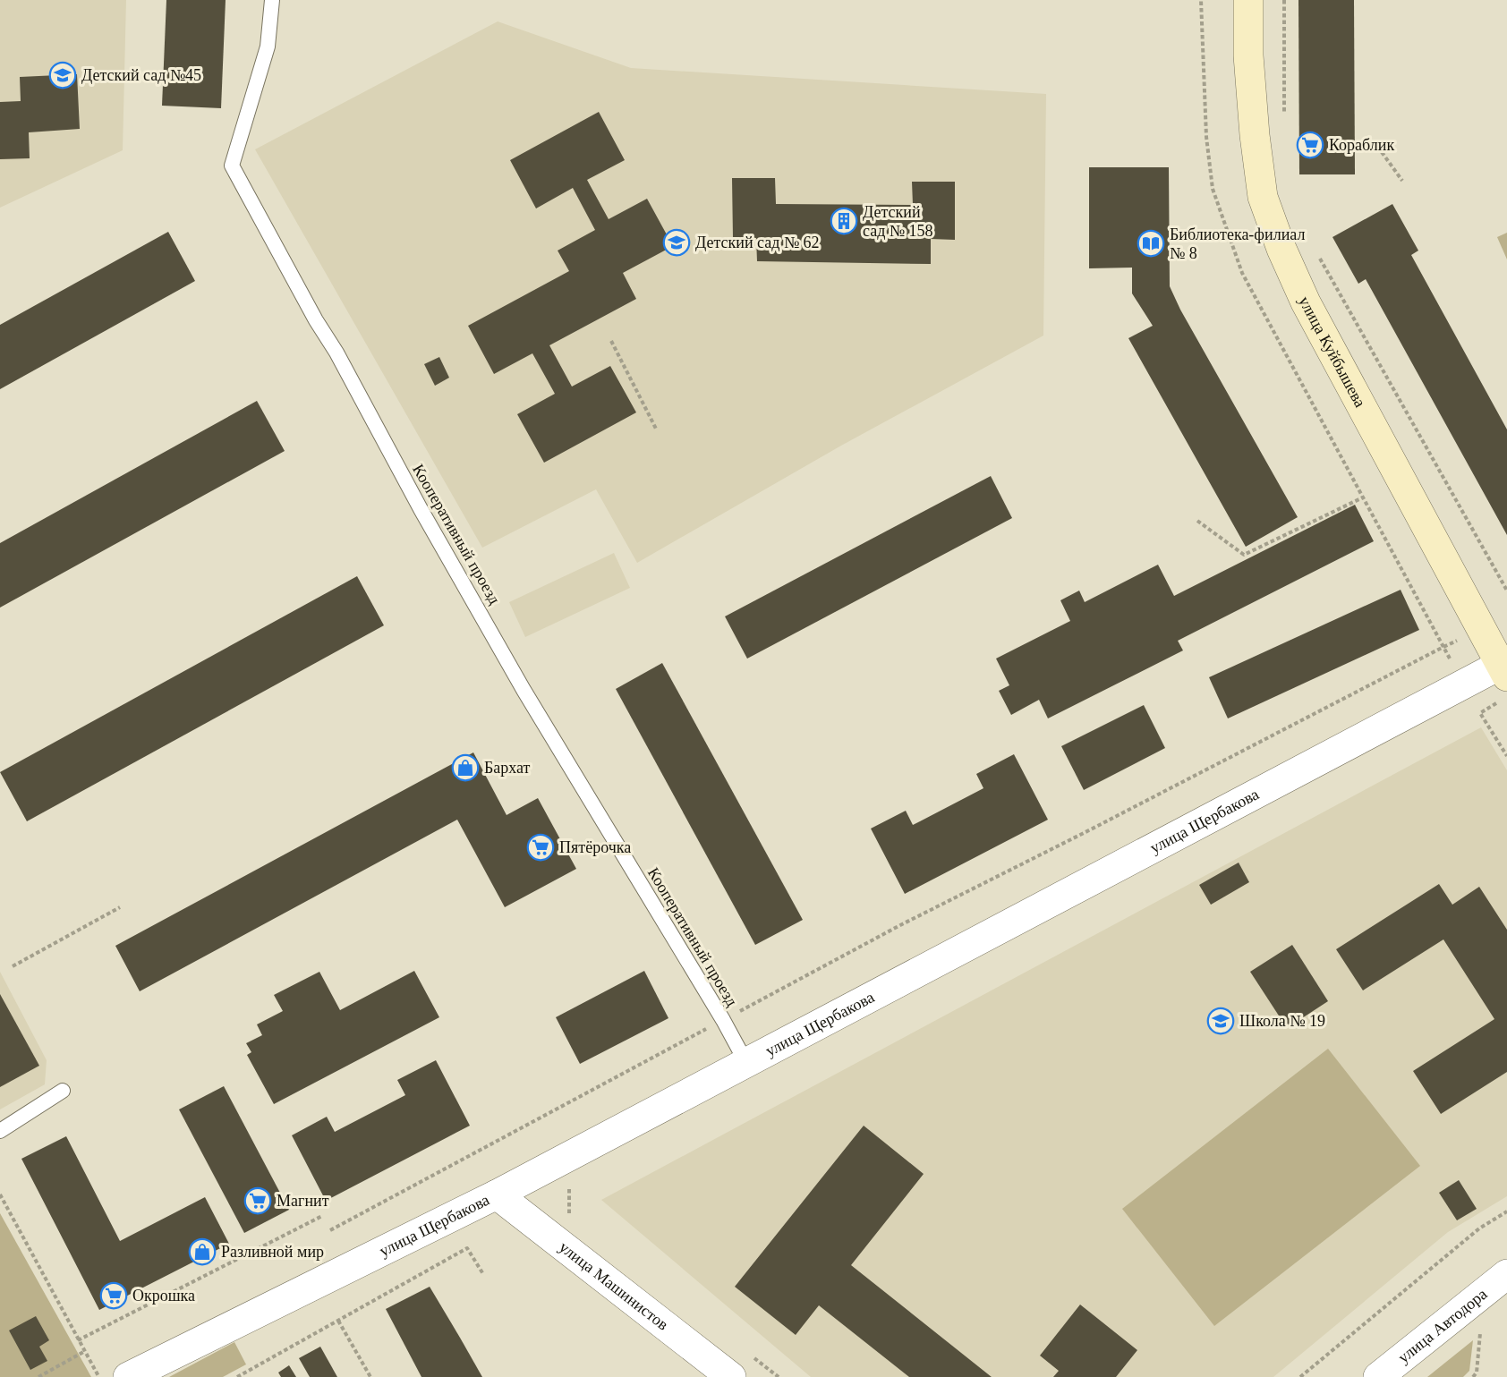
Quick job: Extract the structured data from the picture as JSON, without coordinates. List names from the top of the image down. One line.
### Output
{"streets":{"street":["улица Куйбышева","улица Щербакова","улица Машинистов","улица Автодора"],"lane":["Кооперативный проезд"]},"crossings":[["улица Куйбышева","улица Щербакова"],["Кооперативный проезд","улица Щербакова"],["улица Щербакова","улица Машинистов"]],"places":{"school or university":["Детский сад №45","Детский сад № 62","Школа № 19"],"supermarket":["Кораблик","Пятёрочка","Магнит","Окрошка"],"building":["Детский сад № 158"],"library":["Библиотека-филиал № 8"],"shop":["Бархат","Разливной мир"]}}
